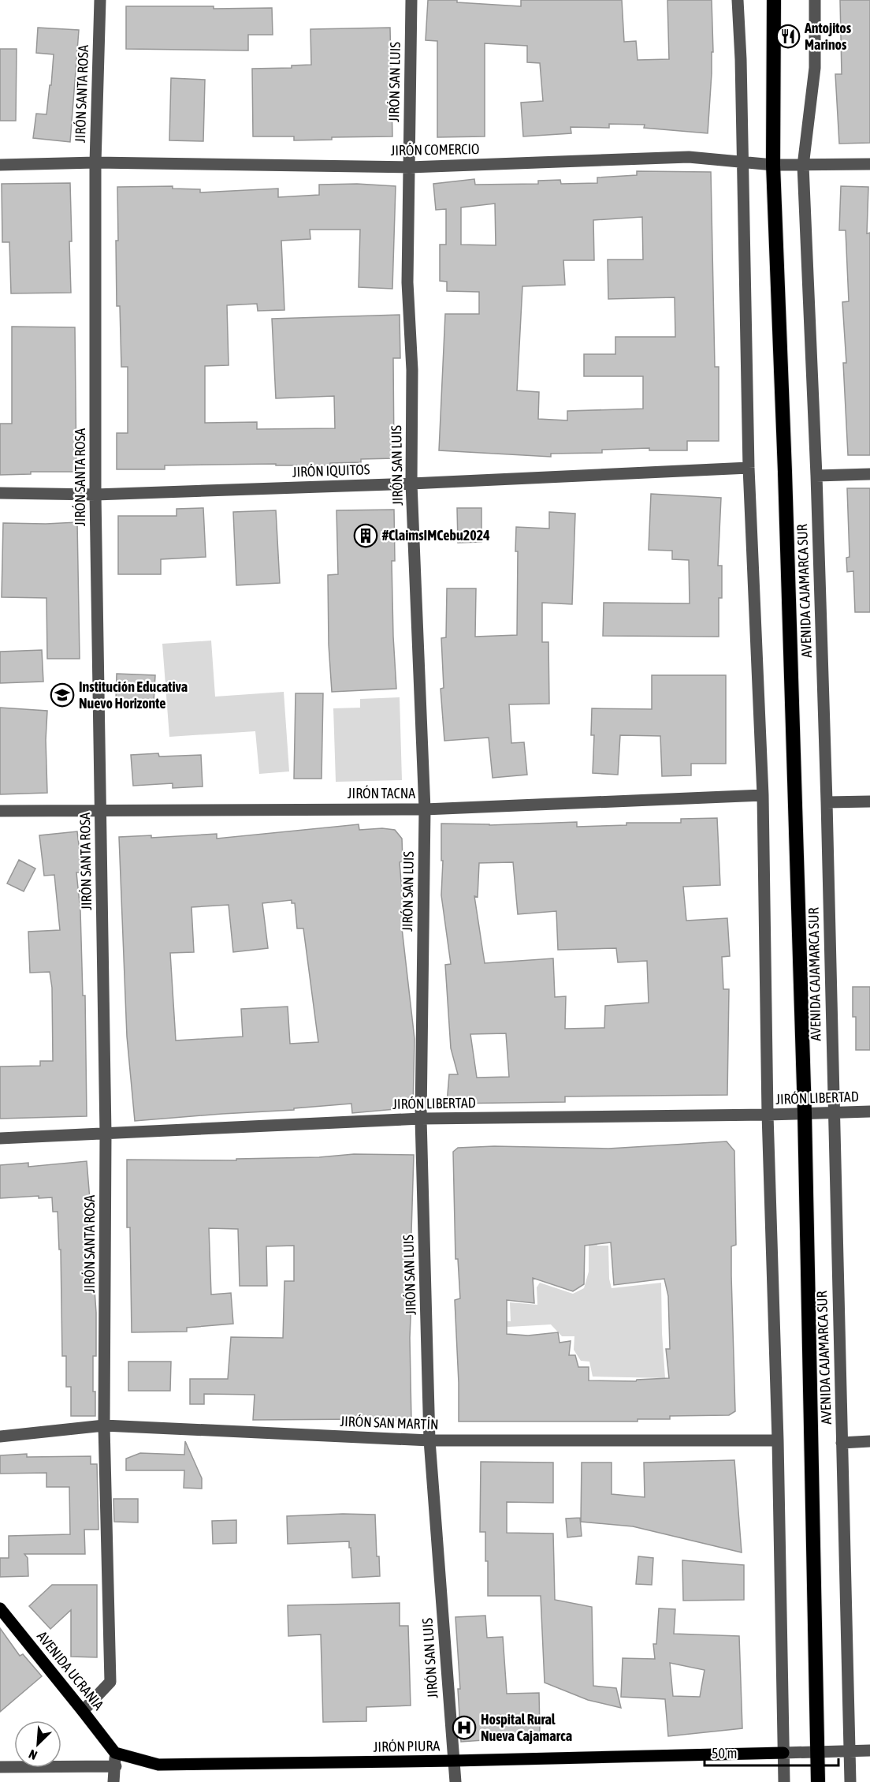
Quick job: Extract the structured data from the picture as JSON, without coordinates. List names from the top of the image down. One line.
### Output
{"streets":{"main road":["AVENIDA UCRANIA","JIRÓN PIURA"],"street":["JIRÓN SAN LUIS","JIRÓN SANTA ROSA","JIRÓN COMERCIO","JIRÓN IQUITOS","AVENIDA CAJAMARCA SUR","JIRÓN TACNA","JIRÓN LIBERTAD","JIRÓN SAN MARTÍN"]},"crossings":[["JIRÓN SAN LUIS","JIRÓN COMERCIO"],["JIRÓN SAN LUIS","JIRÓN IQUITOS"],["JIRÓN SAN LUIS","JIRÓN TACNA"],["JIRÓN SAN LUIS","JIRÓN LIBERTAD"],["JIRÓN SAN LUIS","JIRÓN SAN MARTÍN"],["JIRÓN SAN LUIS","JIRÓN PIURA"],["JIRÓN SANTA ROSA","JIRÓN COMERCIO"],["JIRÓN SANTA ROSA","JIRÓN IQUITOS"],["JIRÓN SANTA ROSA","JIRÓN TACNA"],["JIRÓN SANTA ROSA","JIRÓN LIBERTAD"],["JIRÓN SANTA ROSA","JIRÓN SAN MARTÍN"],["JIRÓN SANTA ROSA","AVENIDA UCRANIA"],["JIRÓN COMERCIO","AVENIDA CAJAMARCA SUR"],["AVENIDA CAJAMARCA SUR","JIRÓN LIBERTAD"],["AVENIDA CAJAMARCA SUR","JIRÓN PIURA"],["AVENIDA UCRANIA","JIRÓN PIURA"]],"places":{"restaurant":["Antojitos Marinos"],"building":["#ClaimsIMCebu2024"],"school or university":["Institución Educativa Nuevo Horizonte"],"hospital":["Hospital Rural Nueva Cajamarca"]},"scale_bar":"50 m","north":"bottom left"}
